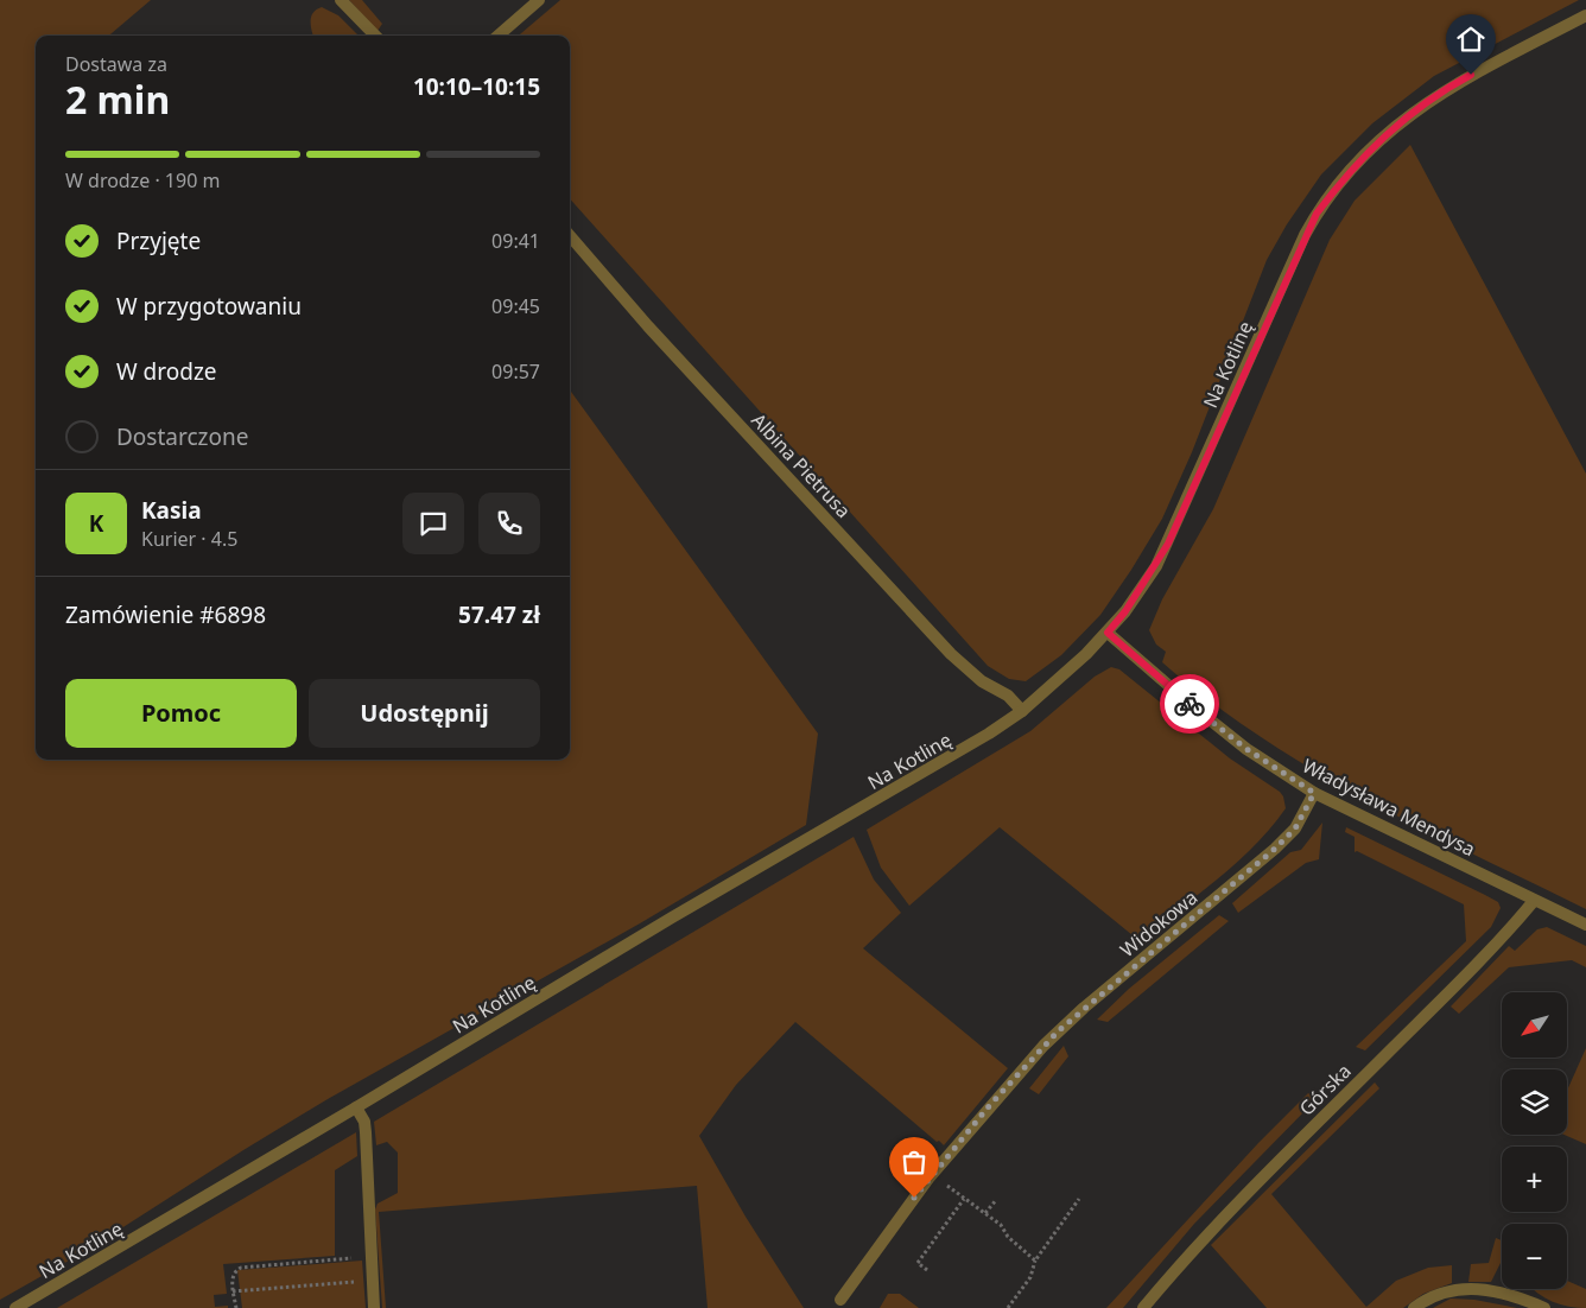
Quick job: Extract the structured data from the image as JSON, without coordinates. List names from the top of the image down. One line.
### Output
{"streets":{"street":["Na Kotlinę","Albina Pietrusa","Władysława Mendysa","Widokowa","Górska"]},"crossings":[["Na Kotlinę","Albina Pietrusa"],["Na Kotlinę","Władysława Mendysa"],["Władysława Mendysa","Widokowa"],["Władysława Mendysa","Górska"]],"north":"bottom left","page":{"heading":["2 min","Dostawa za","10:10–10:15"],"panel":["Kasia","Kurier · 4.5","Zamówienie #6898","57.47 zł"],"bar":"W drodze · 190 m","list":[["Przyjęte","09:41"],["W przygotowaniu","09:45"],["W drodze","09:57"],"Dostarczone"],"round":"K","buttons":["Pomoc","Udostępnij"],"map_buttons":["+","−"]}}
